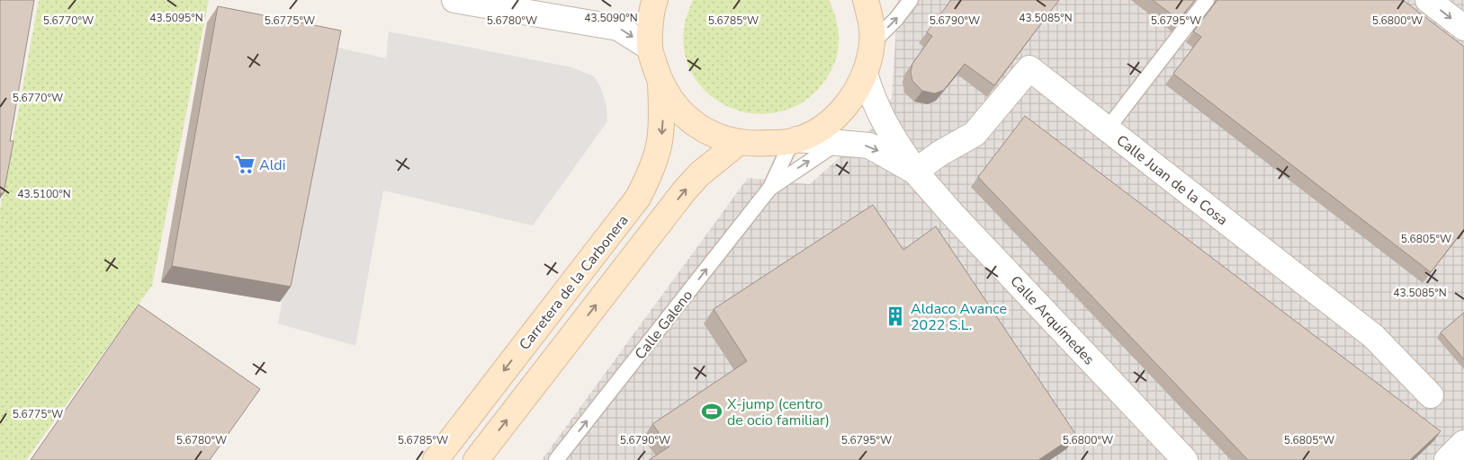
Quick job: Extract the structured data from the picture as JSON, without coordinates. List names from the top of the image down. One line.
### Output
{"streets":{"street":["Calle Juan de la Cosa","Carretera de la Carbonera","Calle Arquímedes"],"lane":["Calle Galeno"]},"crossings":[["Calle Juan de la Cosa","Calle Arquímedes"],["Calle Arquímedes","Calle Galeno"]],"one_way":["Calle Galeno"],"places":{"supermarket":["Aldi"],"building":["Aldaco Avance 2022 S.L."],"sports":["X-jump (centro de ocio familiar)"]},"coordinates":["43.5095°N","43.5090°N","43.5085°N","5.6770°W","5.6775°W","5.6780°W","5.6785°W","5.6790°W","5.6795°W","5.6800°W","43.5100°N","5.6805°W"]}
